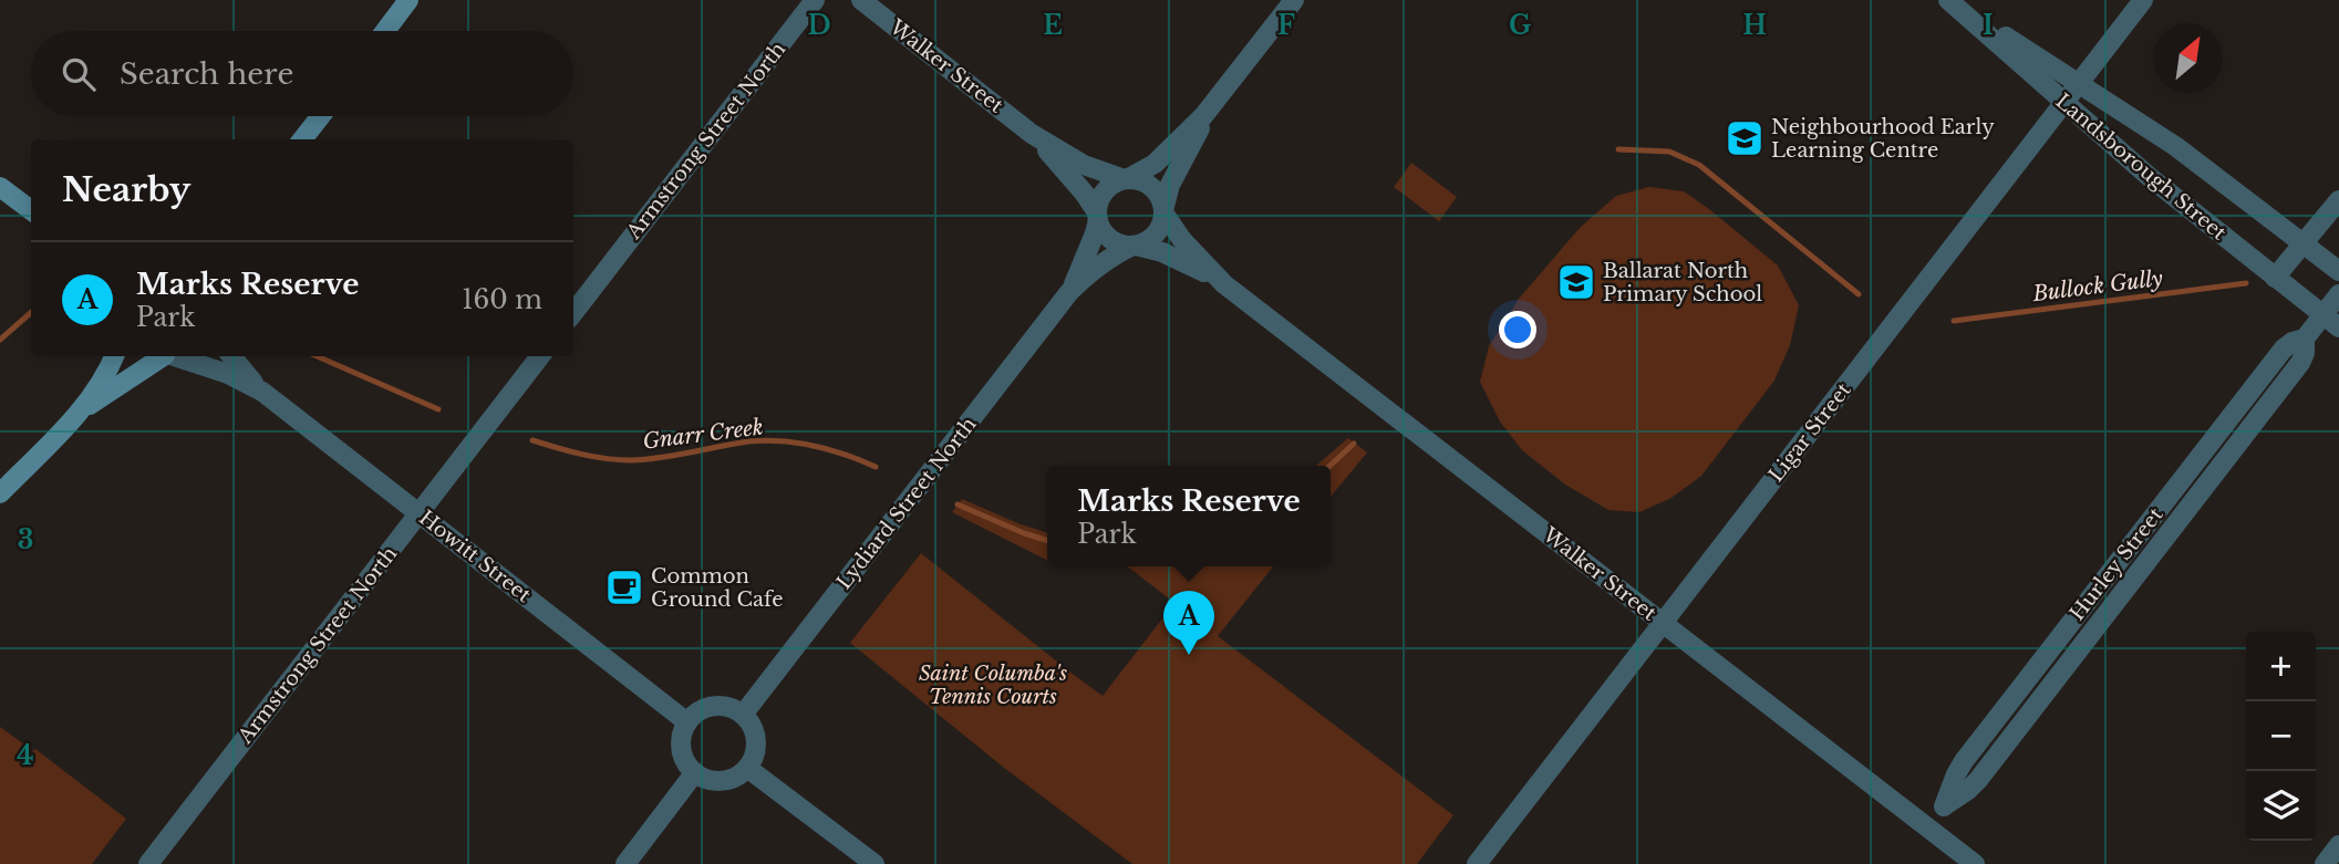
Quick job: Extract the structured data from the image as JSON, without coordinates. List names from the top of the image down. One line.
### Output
{"streets":{"street":["Walker Street","Armstrong Street North","Landsborough Street","Ligar Street","Lydiard Street North","Howitt Street","Hurley Street"]},"crossings":[["Walker Street","Ligar Street"],["Walker Street","Lydiard Street North"],["Walker Street","Hurley Street"],["Armstrong Street North","Howitt Street"],["Landsborough Street","Ligar Street"],["Landsborough Street","Hurley Street"],["Lydiard Street North","Howitt Street"]],"water":["Bullock Gully","Gnarr Creek"],"parks":["Saint Columba's Tennis Courts"],"places":{"school or university":["Neighbourhood Early Learning Centre","Ballarat North Primary School"],"cafe":["Common Ground Cafe"]},"north":"top right","page":{"search":"Search here","heading":"Nearby","list":[{"mark":"A","name":"Marks Reserve","note":"Park","value":"160 m"}],"popup":["Marks Reserve","Park"],"pins":"A","map_buttons":["+","−"]},"grid":{"columns":["D","E","F","G","H","I"],"rows":["3","4"]}}
